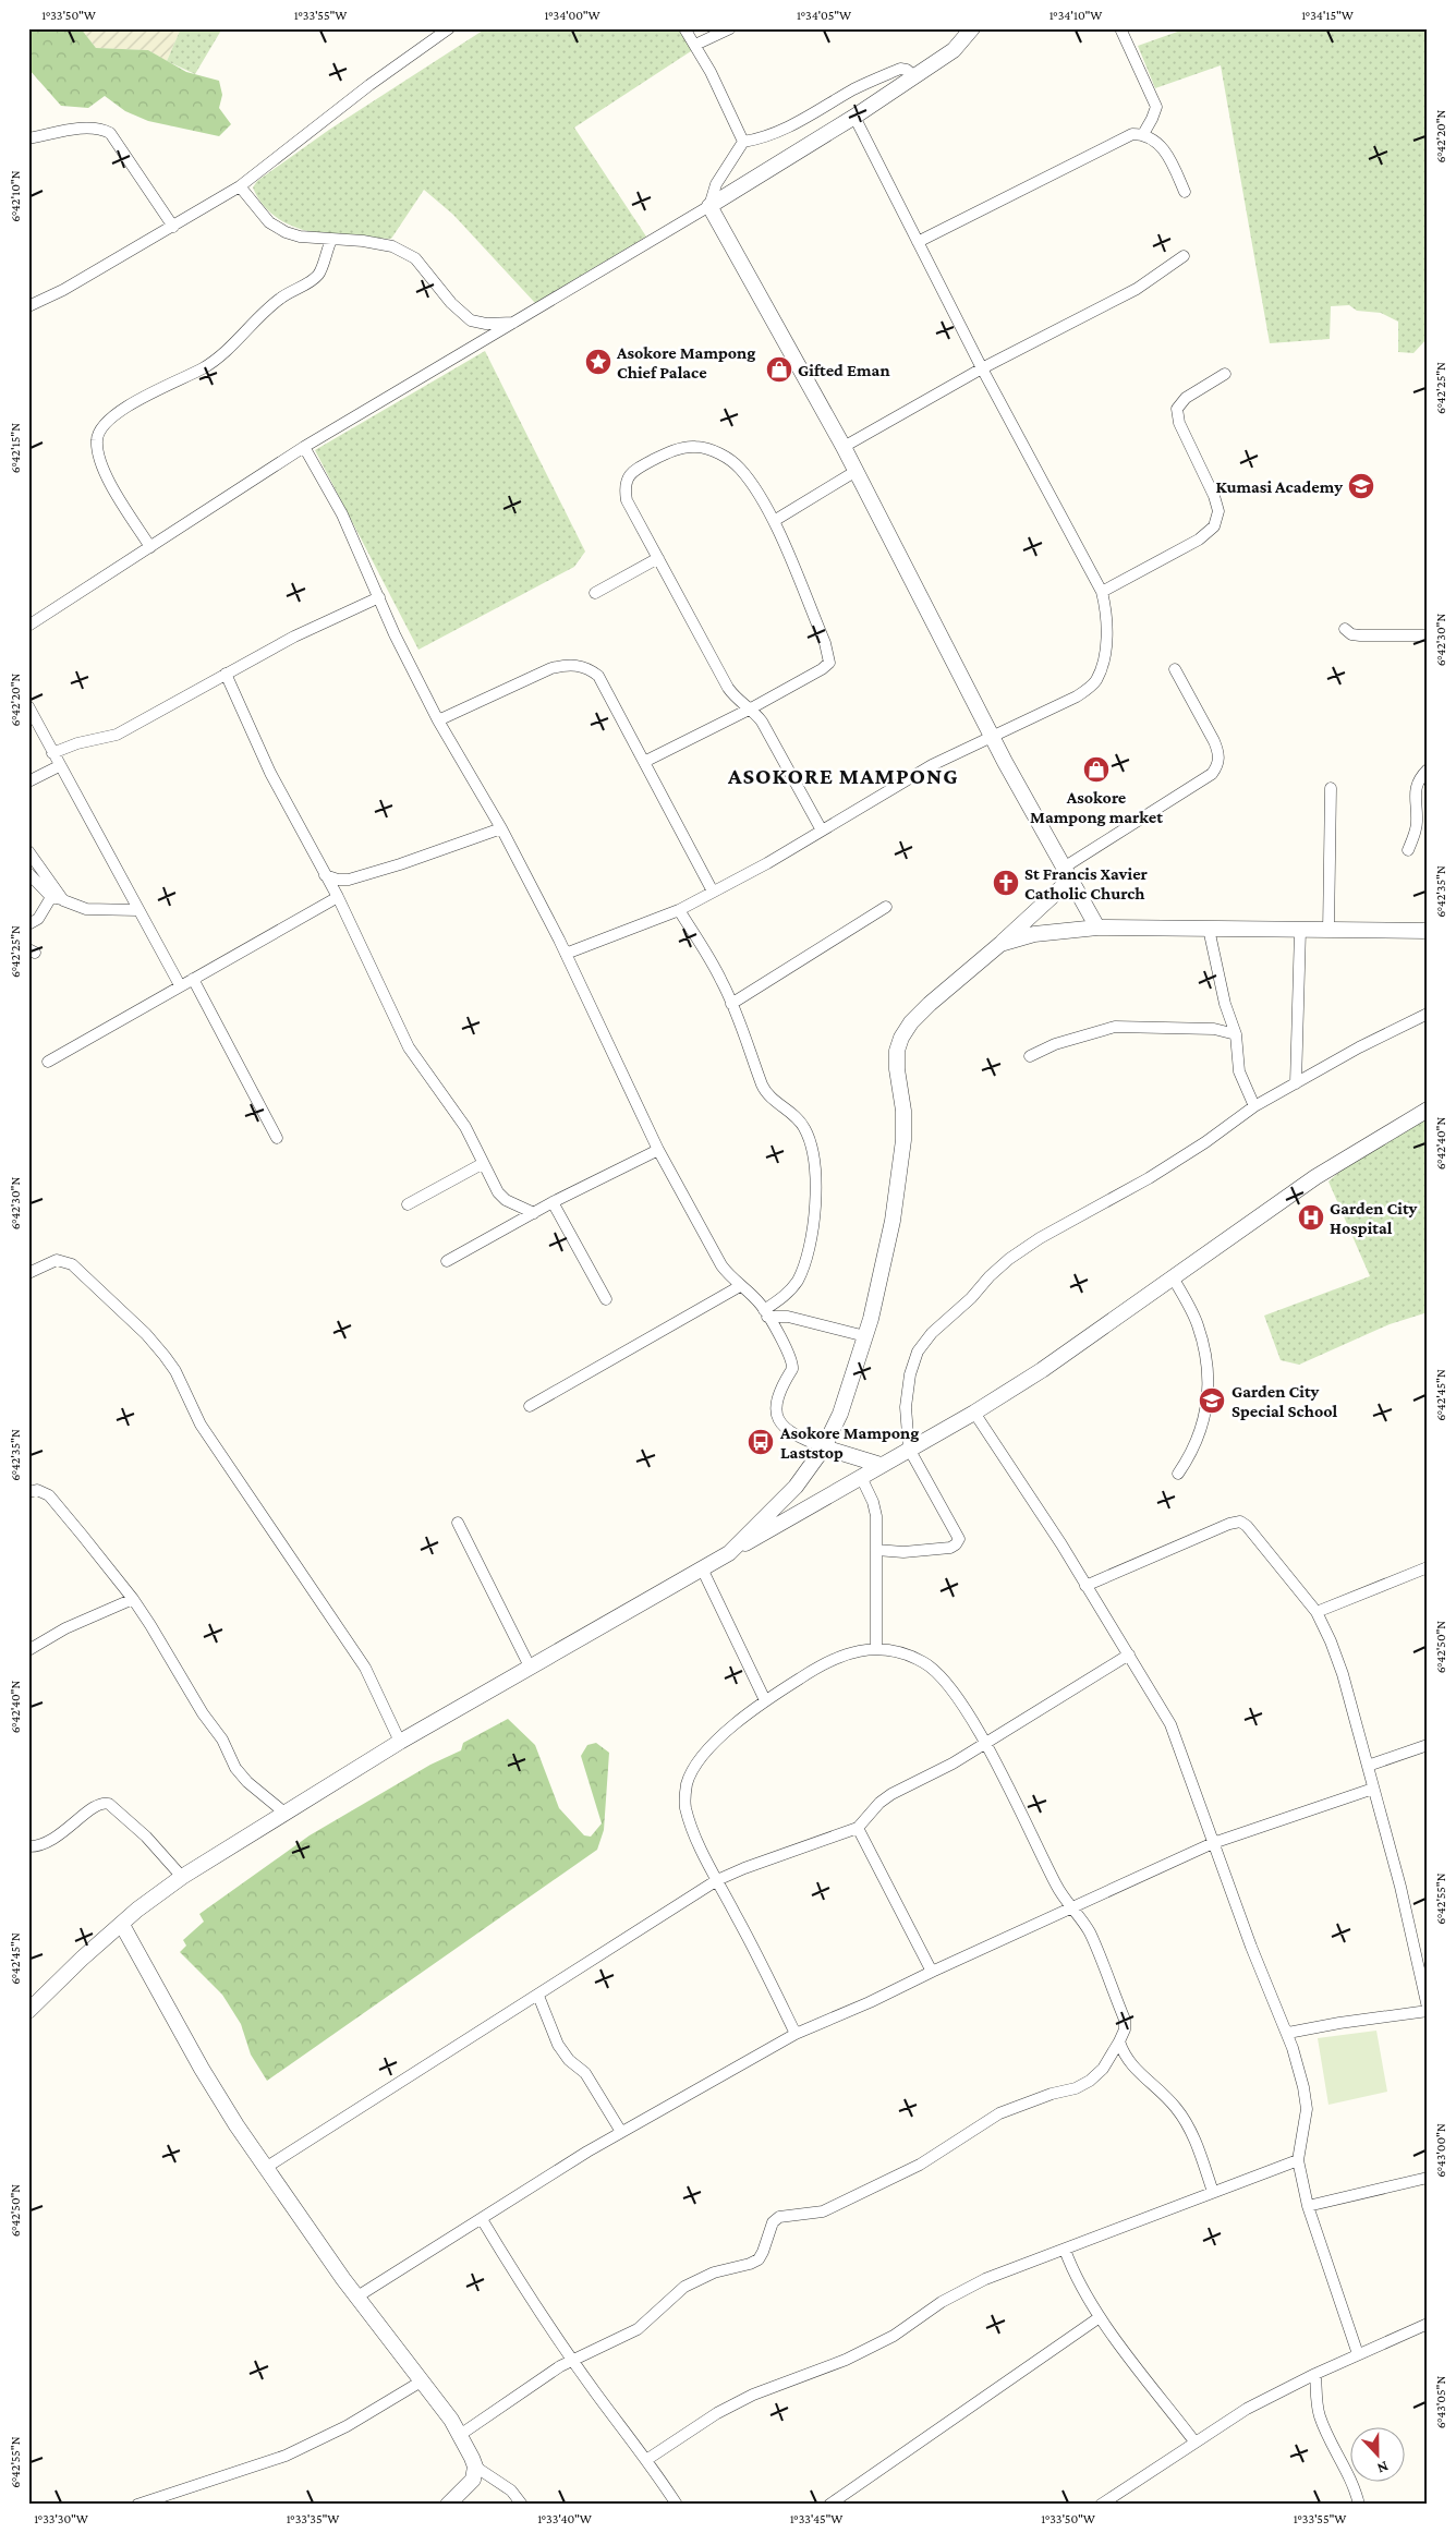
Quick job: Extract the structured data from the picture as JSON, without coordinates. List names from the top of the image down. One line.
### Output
{"districts":["ASOKORE MAMPONG"],"places":{"place":["Asokore Mampong Chief Palace"],"shop":["Gifted Eman","Asokore Mampong market"],"school or university":["Kumasi Academy","Garden City Special School"],"church":["St Francis Xavier Catholic Church"],"hospital":["Garden City Hospital"],"bus stop":["Asokore Mampong Laststop"]},"north":"bottom","coordinates":["1°33'50\"W","1°33'55\"W","1°34'00\"W","1°34'05\"W","1°34'10\"W","1°34'15\"W","6°42'20\"N","6°42'10\"N","6°42'25\"N","6°42'15\"N","6°42'30\"N","6°42'35\"N","6°42'40\"N","6°42'45\"N","6°42'50\"N","6°42'55\"N","6°43'00\"N","6°43'05\"N","1°33'30\"W","1°33'35\"W","1°33'40\"W","1°33'45\"W"]}
